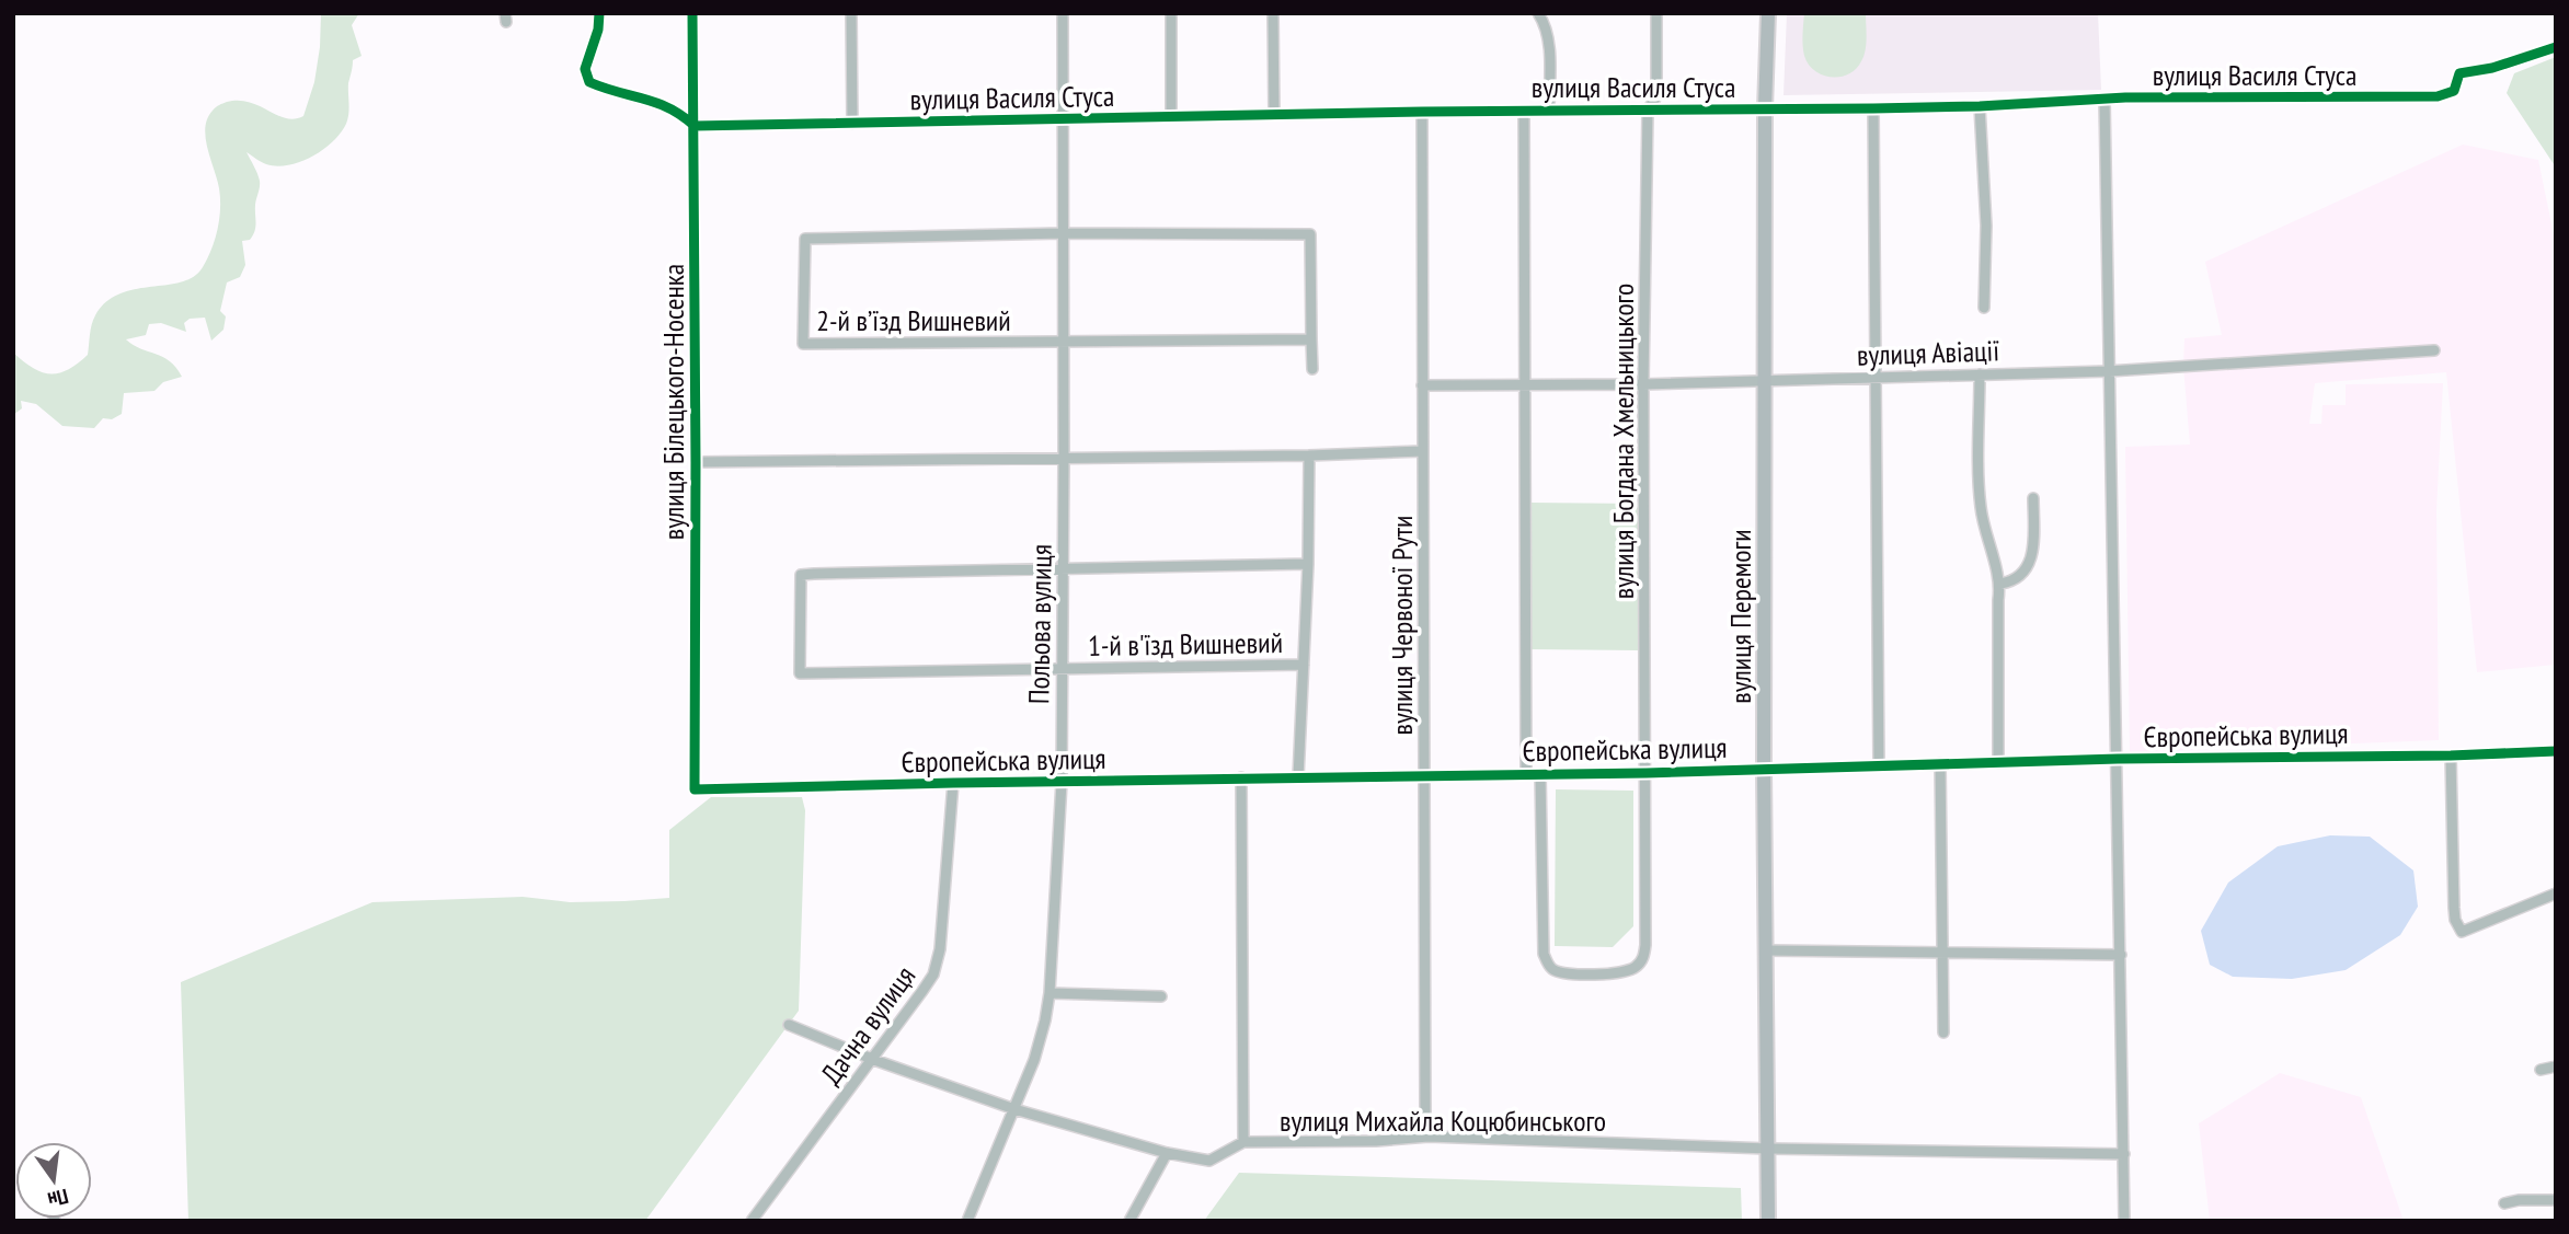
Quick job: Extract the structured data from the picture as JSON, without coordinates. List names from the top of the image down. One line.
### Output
{"streets":{"street":["вулиця Василя Стуса","2-й вʼїзд Вишневий","вулиця Авіації","вулиця Білецького-Носенка","вулиця Богдана Хмельницького","вулиця Перемоги","Польова вулиця","вулиця Червоної Рути","1-й в'їзд Вишневий","Європейська вулиця","Дачна вулиця","вулиця Михайла Коцюбинського"]},"crossings":[["вулиця Василя Стуса","вулиця Білецького-Носенка"],["вулиця Василя Стуса","вулиця Богдана Хмельницького"],["вулиця Василя Стуса","вулиця Перемоги"],["вулиця Василя Стуса","Польова вулиця"],["вулиця Василя Стуса","вулиця Червоної Рути"],["2-й вʼїзд Вишневий","Польова вулиця"],["вулиця Авіації","вулиця Богдана Хмельницького"],["вулиця Авіації","вулиця Перемоги"],["вулиця Авіації","вулиця Червоної Рути"],["вулиця Білецького-Носенка","Європейська вулиця"],["вулиця Богдана Хмельницького","Європейська вулиця"],["вулиця Перемоги","Європейська вулиця"],["вулиця Перемоги","вулиця Михайла Коцюбинського"],["Польова вулиця","1-й в'їзд Вишневий"],["Польова вулиця","Європейська вулиця"],["Польова вулиця","вулиця Михайла Коцюбинського"],["вулиця Червоної Рути","Європейська вулиця"],["вулиця Червоної Рути","вулиця Михайла Коцюбинського"],["Європейська вулиця","Дачна вулиця"],["Дачна вулиця","вулиця Михайла Коцюбинського"]],"north":"bottom"}
